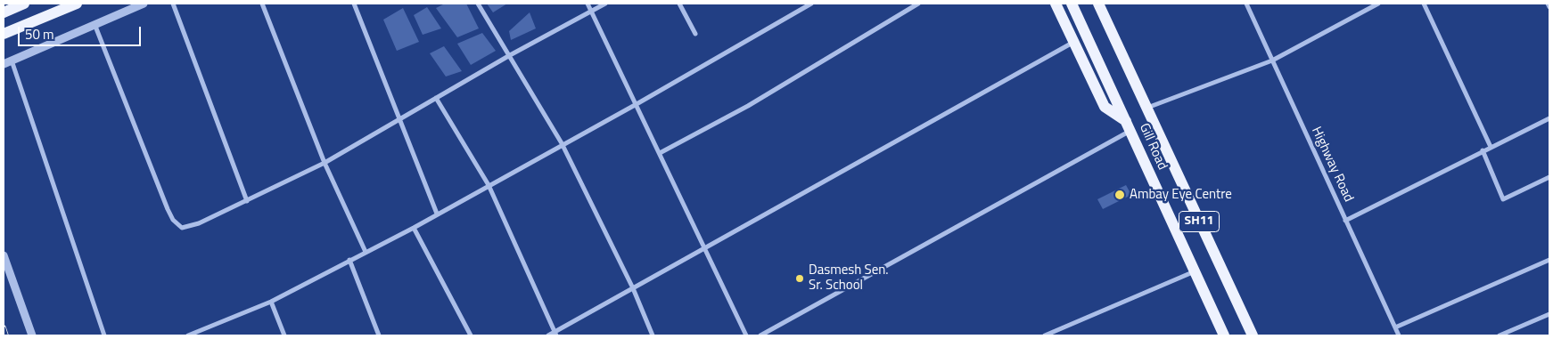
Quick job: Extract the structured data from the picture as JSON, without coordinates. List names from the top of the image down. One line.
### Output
{"streets":{"main road":["Gill Road","SH11"],"street":["Highway Road"]},"places":["Ambay Eye Centre","Dasmesh Sen. Sr. School"],"scale_bar":"50 m"}
